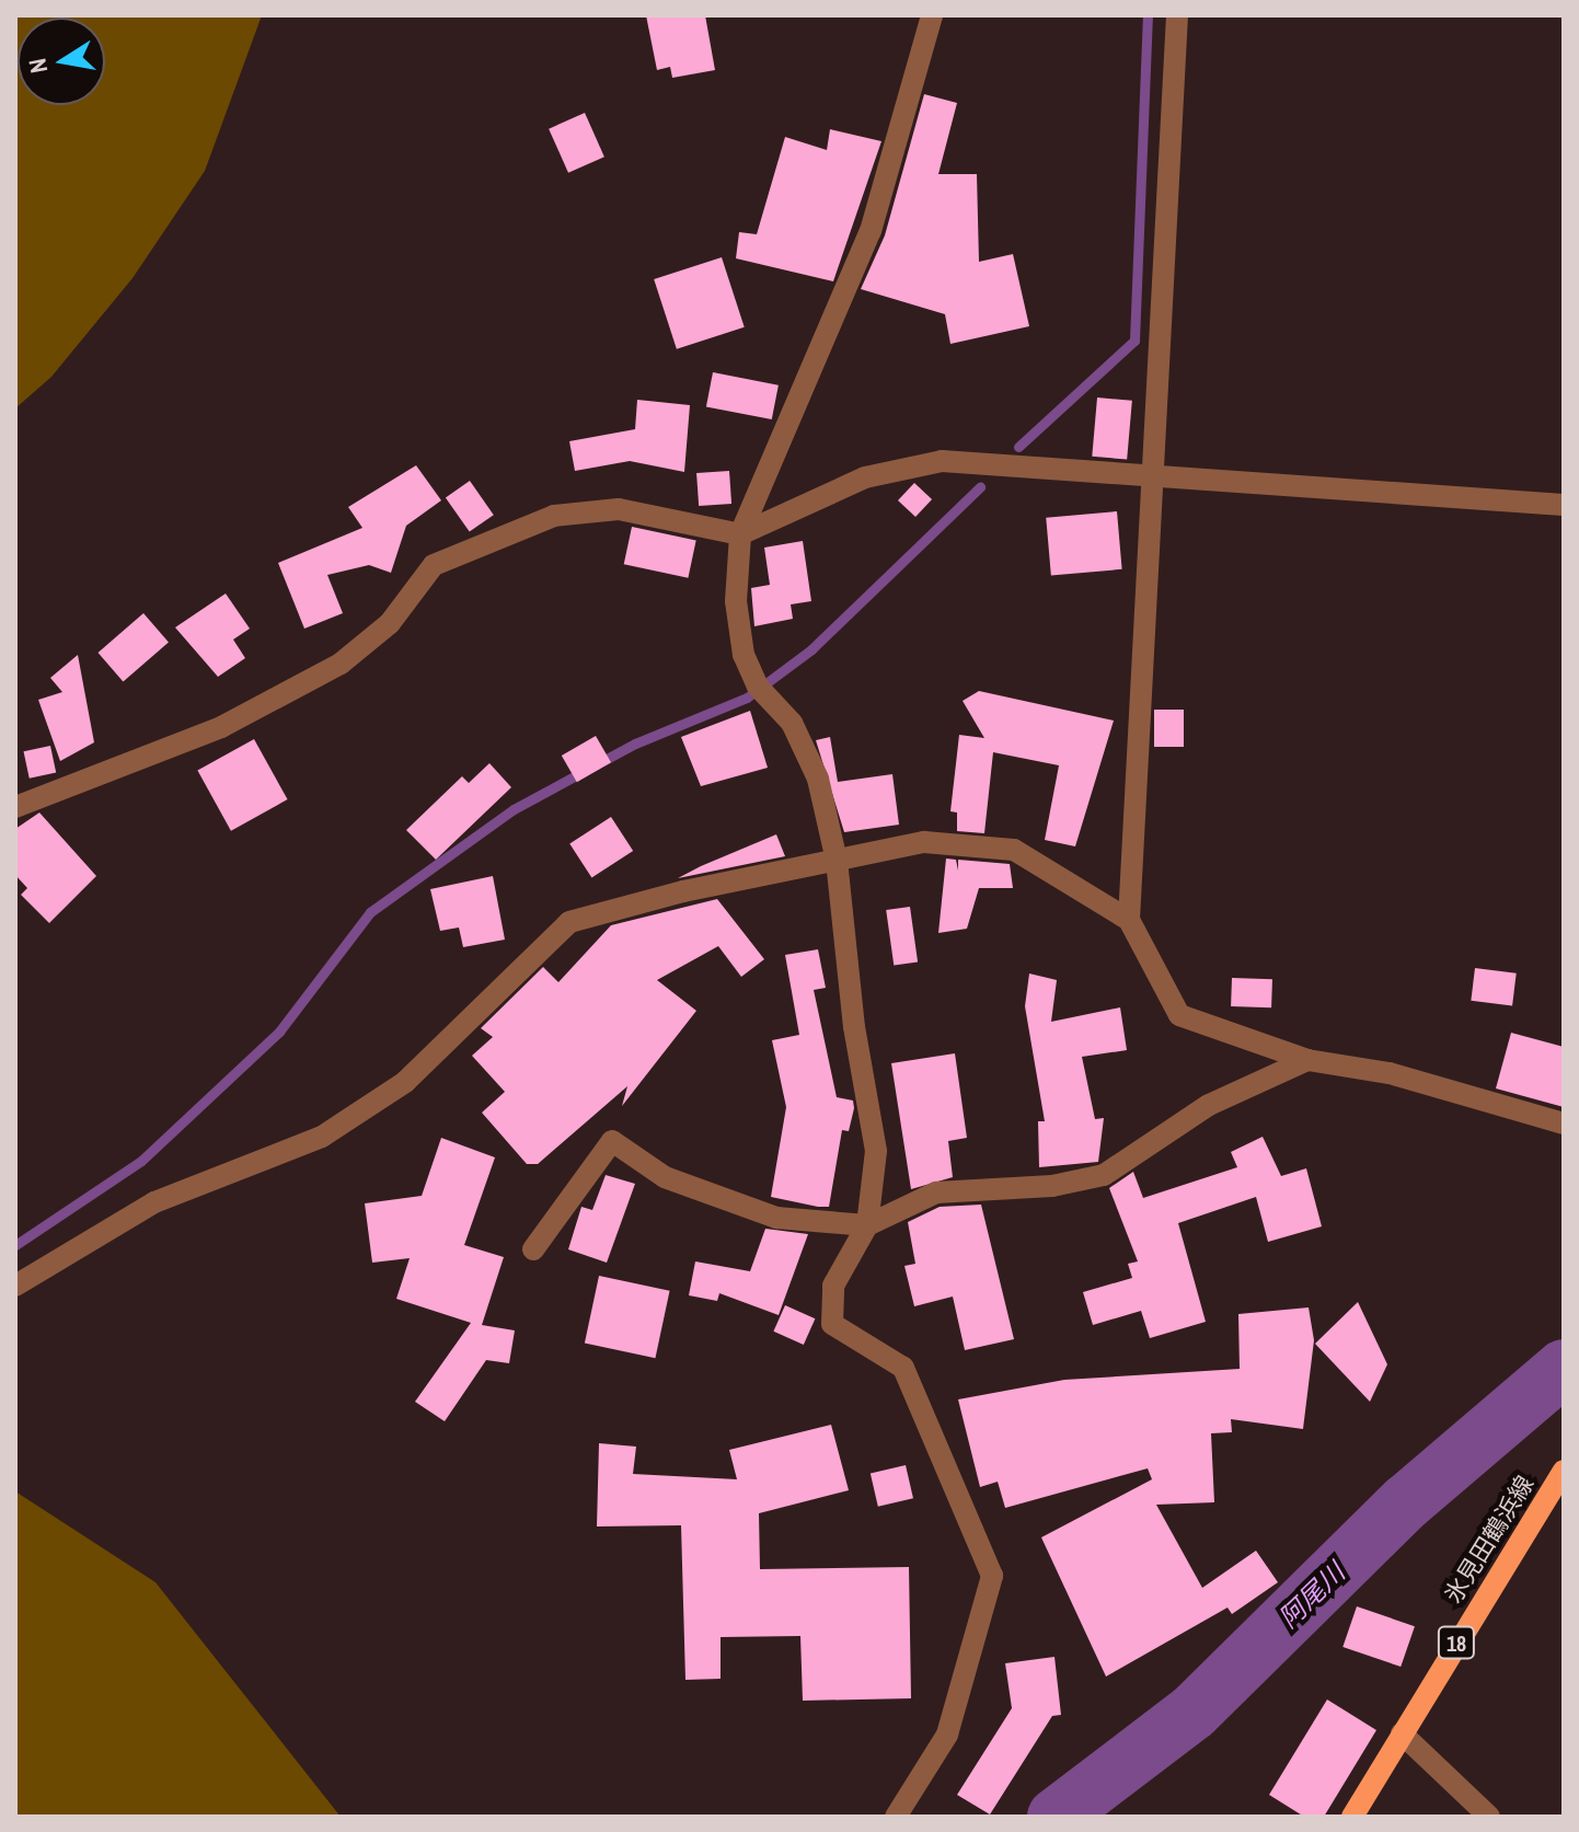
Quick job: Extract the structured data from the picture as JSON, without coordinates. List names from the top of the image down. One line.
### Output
{"streets":{"main road":["氷見田鶴浜線","18"]},"water":["阿尾川"],"north":"left"}
